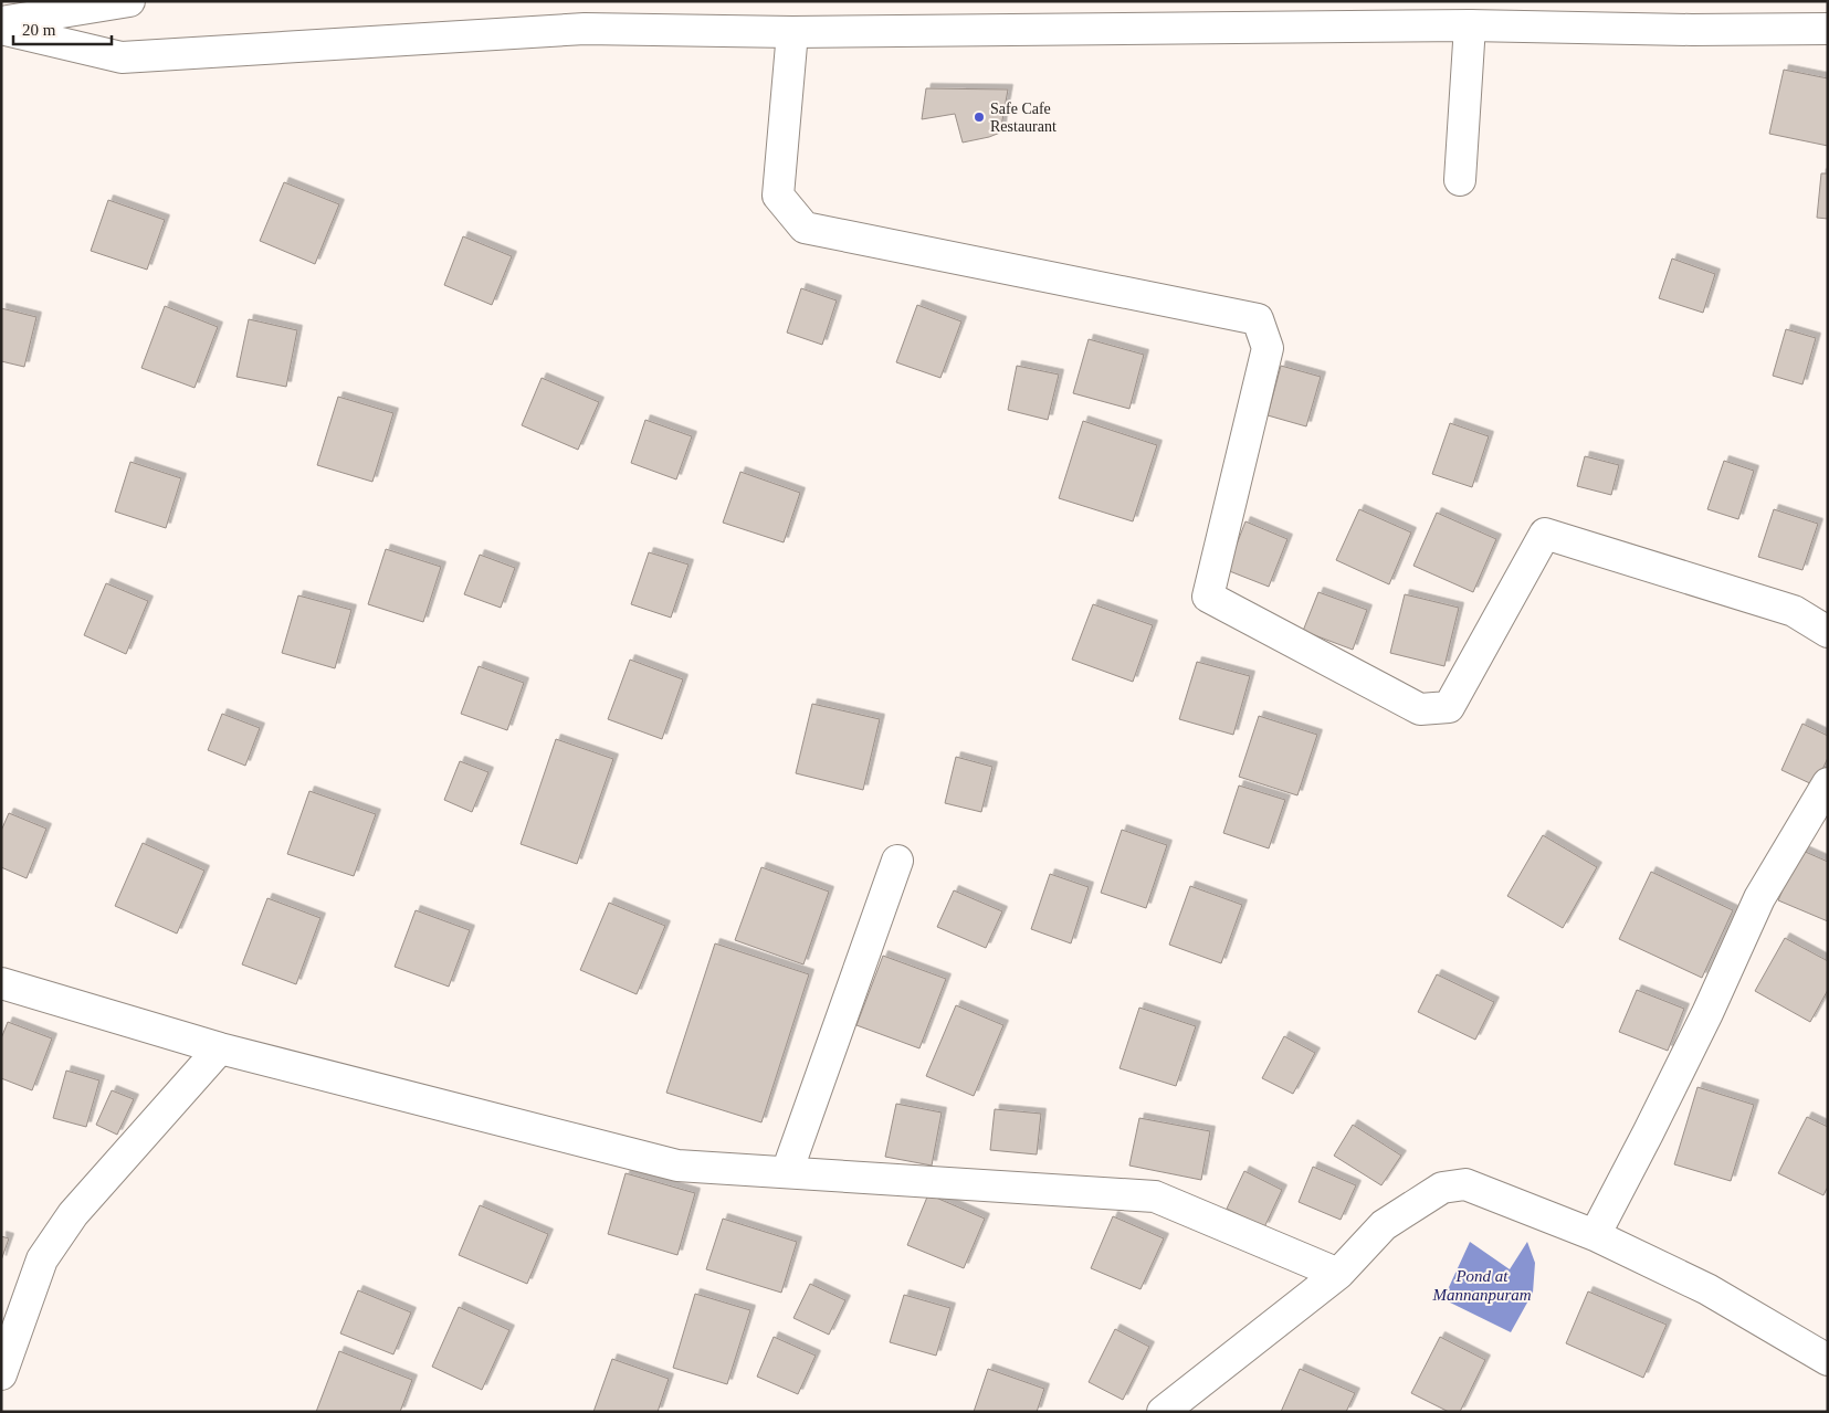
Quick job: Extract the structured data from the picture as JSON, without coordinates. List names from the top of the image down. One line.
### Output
{"water":["Pond at Mannanpuram"],"places":["Safe Cafe Restaurant"],"scale_bar":"20 m"}
